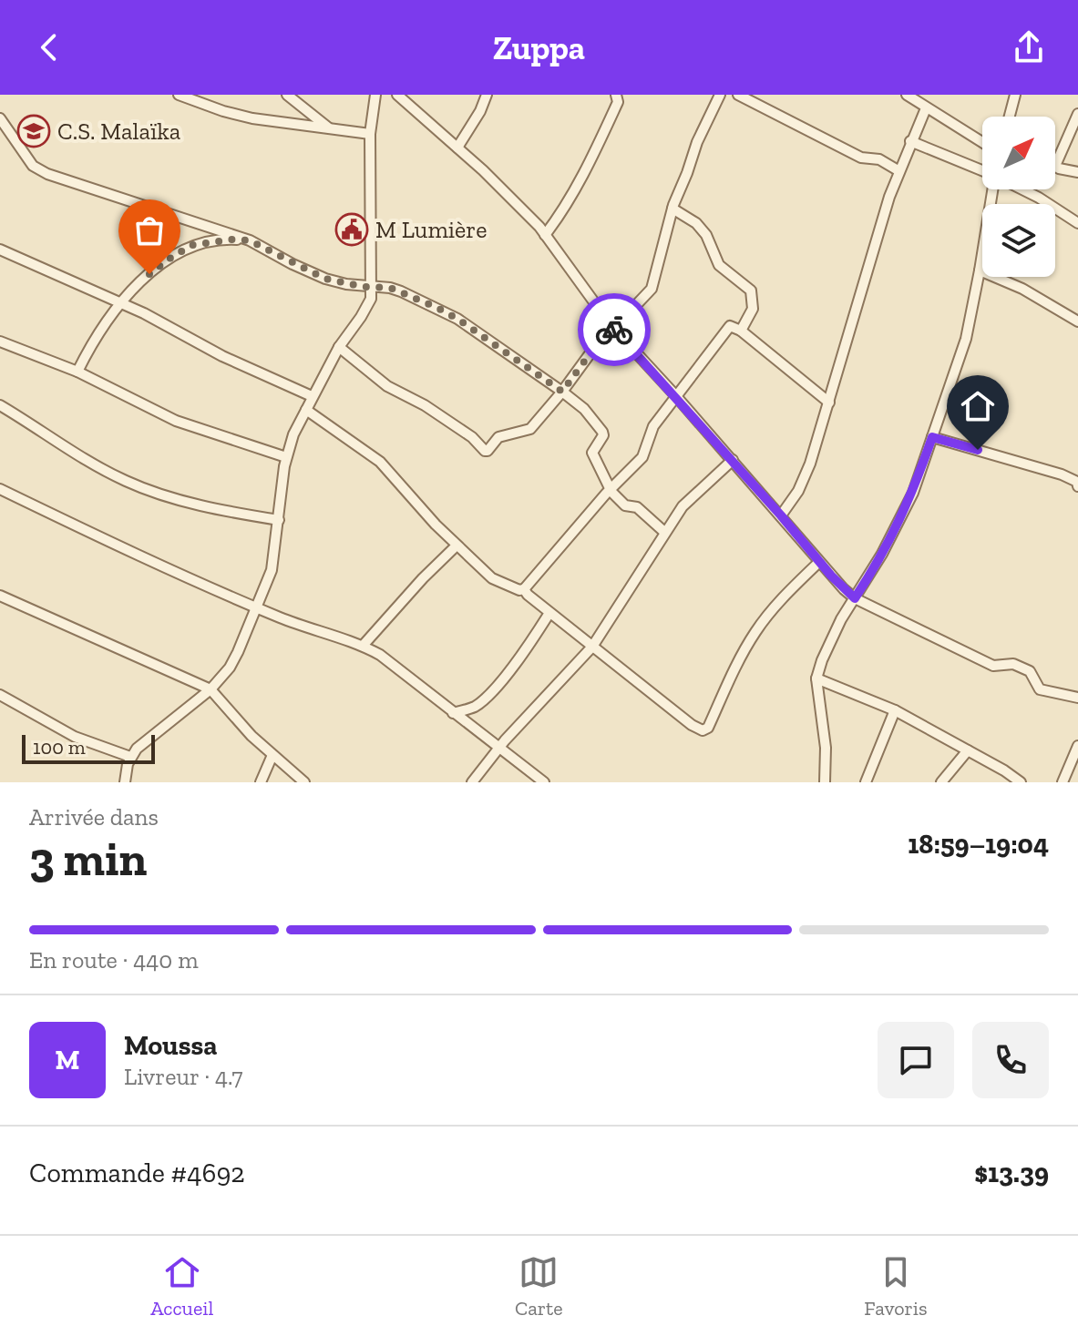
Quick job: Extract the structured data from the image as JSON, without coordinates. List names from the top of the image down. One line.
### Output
{"places":{"school or university":["C.S. Malaïka"],"public building":["M Lumière"]},"scale_bar":"100 m","north":"top right","page":{"header":"Zuppa","scale":"100 m","heading":["3 min","Arrivée dans","18:59–19:04"],"panel":["Moussa","Livreur · 4.7","Commande #4692","$13.39"],"bar":"En route · 440 m","round":"M","tabs":["Accueil","Carte","Favoris"]}}
